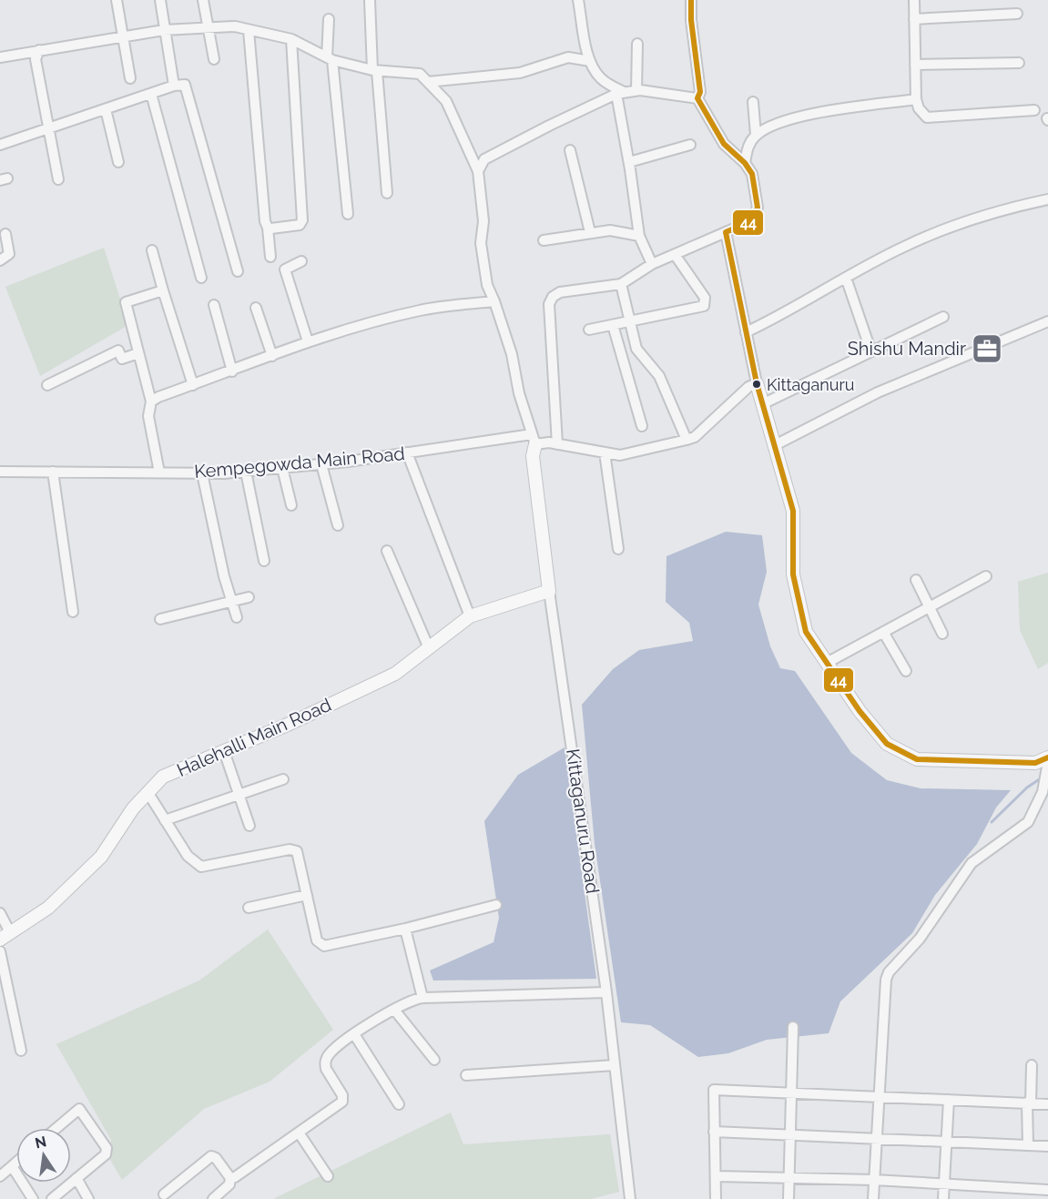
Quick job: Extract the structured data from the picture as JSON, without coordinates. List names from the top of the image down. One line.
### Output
{"streets":{"main road":["Halehalli Main Road","Kittaganuru Road"],"street":["Kempegowda Main Road"]},"crossings":[["Kempegowda Main Road","Kittaganuru Road"],["Halehalli Main Road","Kittaganuru Road"]],"places":{"office":["Shishu Mandir"],"other":["Kittaganuru"]},"lines":["transit line 44"],"north":"top"}
